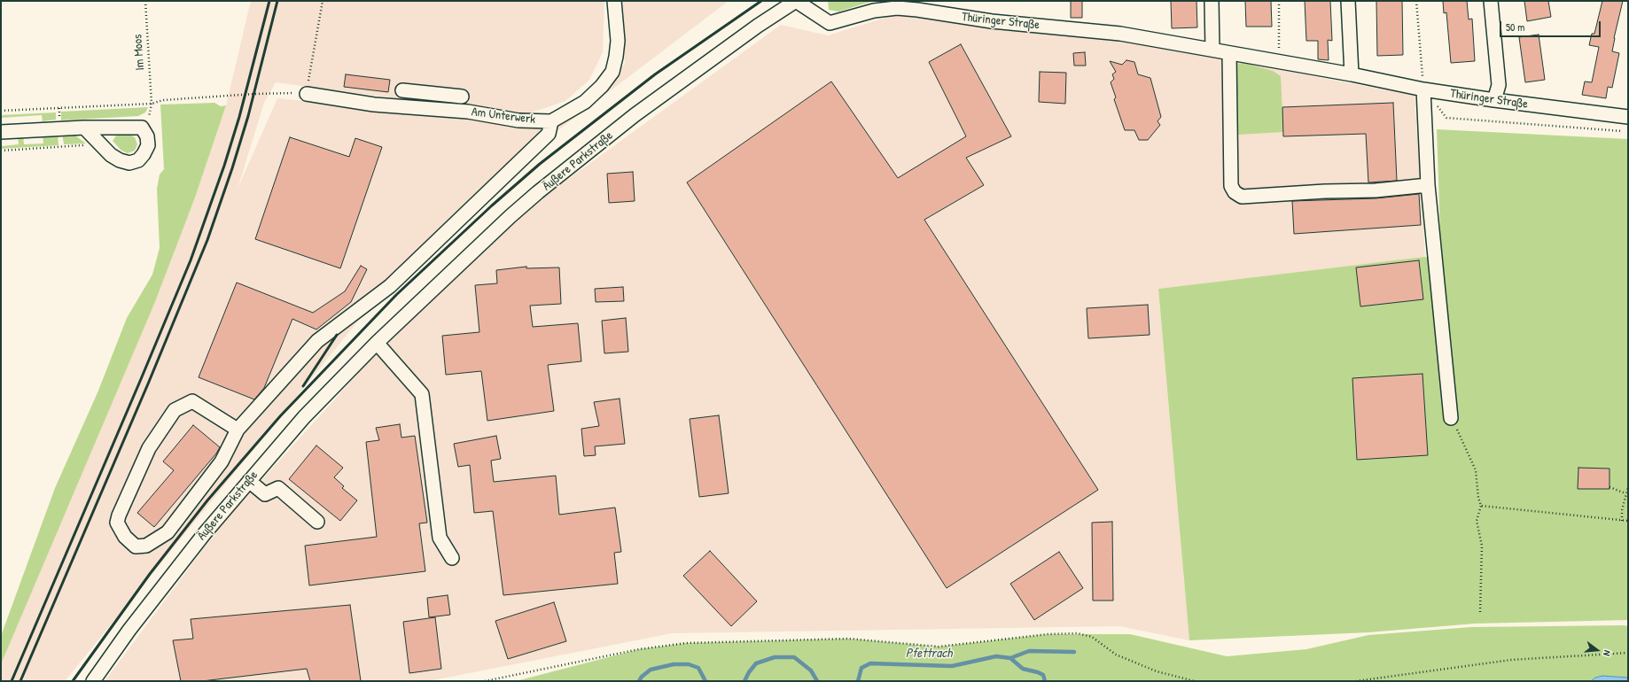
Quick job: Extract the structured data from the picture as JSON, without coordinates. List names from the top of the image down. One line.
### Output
{"streets":{"street":["Thüringer Straße","Am Unterwerk","Äußere Parkstraße"],"path":["Im Moos"]},"crossings":[["Thüringer Straße","Äußere Parkstraße"]],"water":["Pfettrach"],"scale_bar":"50 m","north":"right"}
